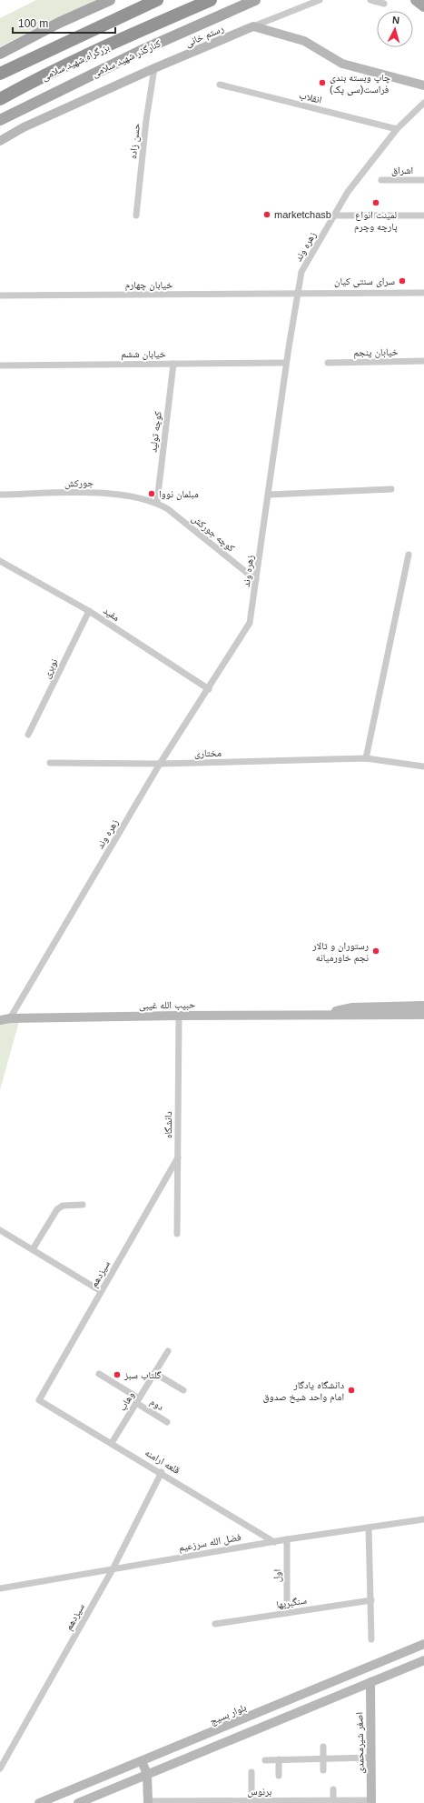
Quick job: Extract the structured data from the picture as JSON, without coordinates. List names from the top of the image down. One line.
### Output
{"streets":{"highway":["بزرگراه شهید سلامی"],"main road":["رستم خانی","کنارگذر شهید سلامی","حبیب الله غیبی","بلوار بسیج","اصغر شیرمحمدی"],"street":["انقلاب","حسن زاده","اشراق","زهره وند","خیابان چهارم","خیابان پنجم","خیابان ششم","کوچه تولید","جورکش","کوچه جورکش","مفید","نوبری","مختاری","دانشگاه","سیزدهم","وهاب","دوم","قلعه ارامنه","فضل الله سرزعیم","اول","سنگبریها","برنوس"]},"crossings":[["رستم خانی","حسن زاده"],["انقلاب","زهره وند"],["زهره وند","خیابان چهارم"],["زهره وند","خیابان ششم"],["زهره وند","کوچه جورکش"],["زهره وند","مفید"],["زهره وند","مختاری"],["زهره وند","حبیب الله غیبی"],["خیابان ششم","کوچه تولید"],["کوچه تولید","جورکش"],["کوچه تولید","کوچه جورکش"],["جورکش","کوچه جورکش"],["مفید","نوبری"],["حبیب الله غیبی","دانشگاه"],["دانشگاه","سیزدهم"],["سیزدهم","قلعه ارامنه"],["سیزدهم","فضل الله سرزعیم"],["وهاب","دوم"],["وهاب","قلعه ارامنه"],["قلعه ارامنه","فضل الله سرزعیم"],["فضل الله سرزعیم","اول"],["اول","سنگبریها"],["اصغر شیرمحمدی","برنوس"]],"places":["چاپ وبسته بندی فراست(سی پک)","لمینت انواع پارچه وچرم","marketchasb","سرای سنتی کیان","مبلمان نووا","رستوران و تالار نجم خاورمیانه","گلتاب سبز","دانشگاه یادگار امام واحد شیخ صدوق"],"scale_bar":"100 m","north":"top"}
